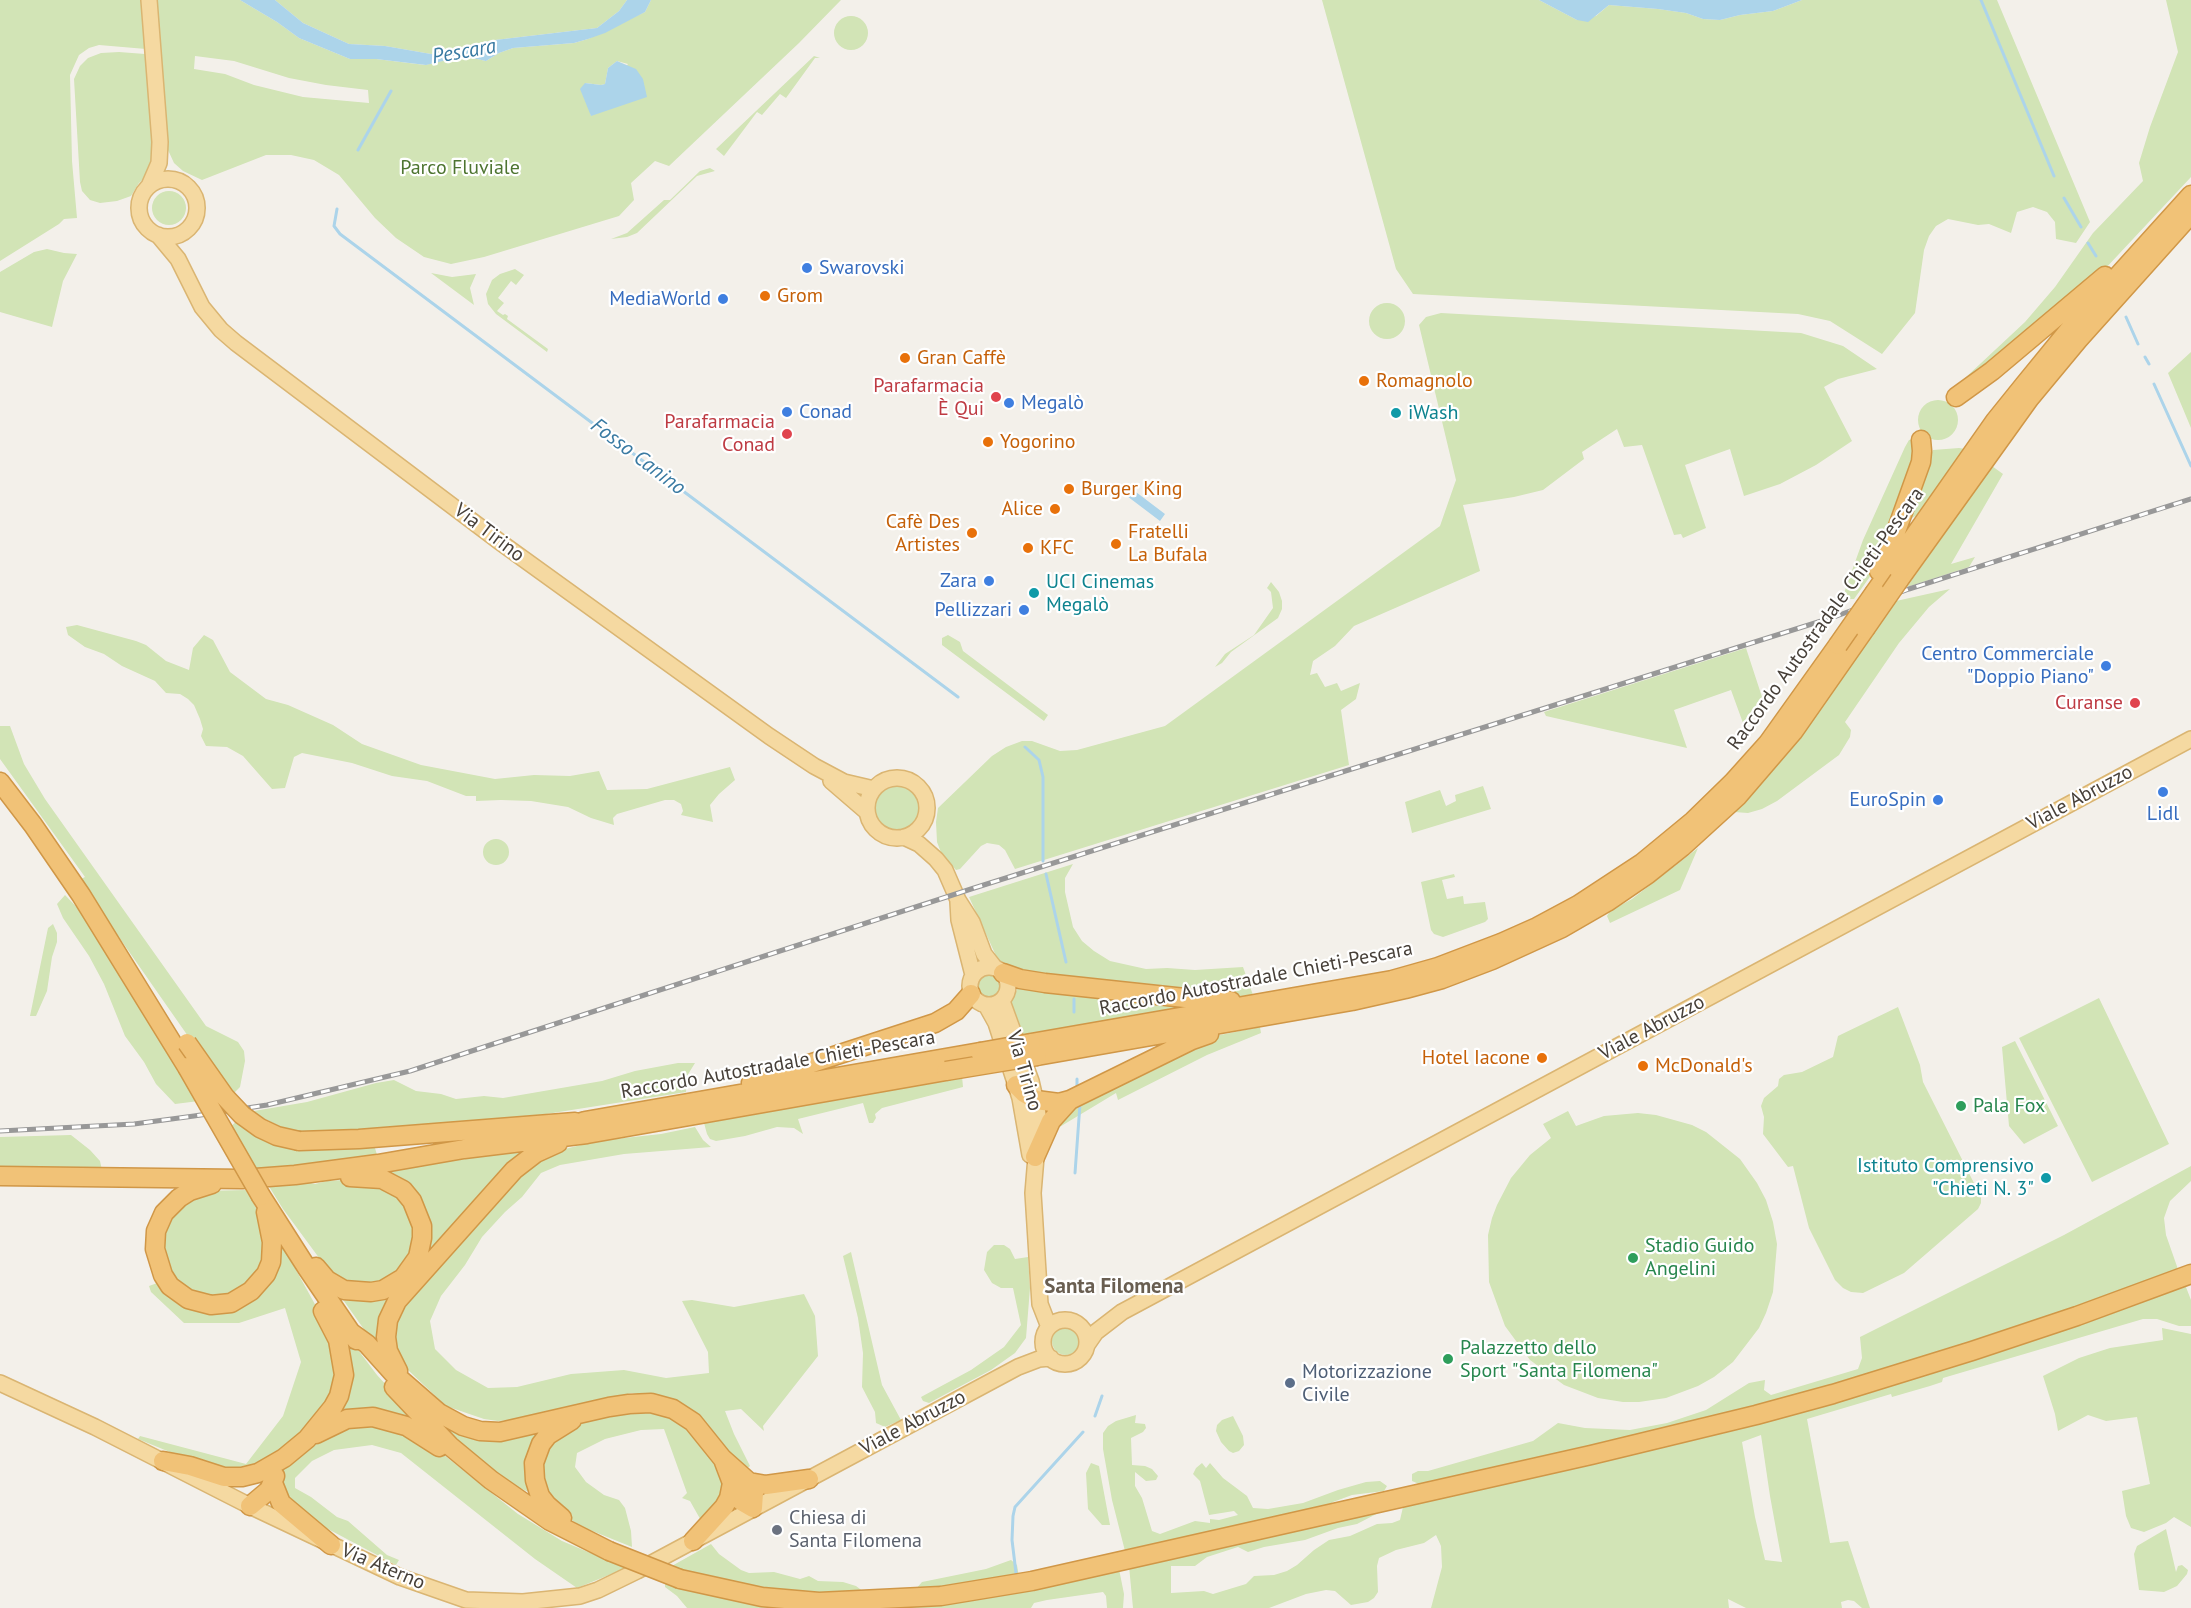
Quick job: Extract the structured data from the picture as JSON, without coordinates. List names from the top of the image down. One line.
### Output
{"streets":{"highway":["Raccordo Autostradale Chieti-Pescara"],"main road":["Via Tirino","Viale Abruzzo","Via Aterno"]},"crossings":[["Via Tirino","Viale Abruzzo"],["Viale Abruzzo","Via Aterno"]],"districts":["Santa Filomena"],"water":["Pescara","Fosso Canino"],"parks":["Parco Fluviale"],"places":["Swarovski","Grom","MediaWorld","Gran Caffè","Romagnolo","Parafarmacia È Qui","Megalò","Conad","iWash","Parafarmacia Conad","Yogorino","Burger King","Alice","Cafè Des Artistes","Fratelli La Bufala","KFC","Zara","UCI Cinemas Megalò","Pellizzari","Centro Commerciale \"Doppio Piano\"","Curanse","Lidl","EuroSpin","Hotel Iacone","McDonald's","Pala Fox","Istituto Comprensivo \"Chieti N. 3\"","Stadio Guido Angelini","Palazzetto dello Sport \"Santa Filomena\"","Motorizzazione Civile","Chiesa di Santa Filomena"]}
